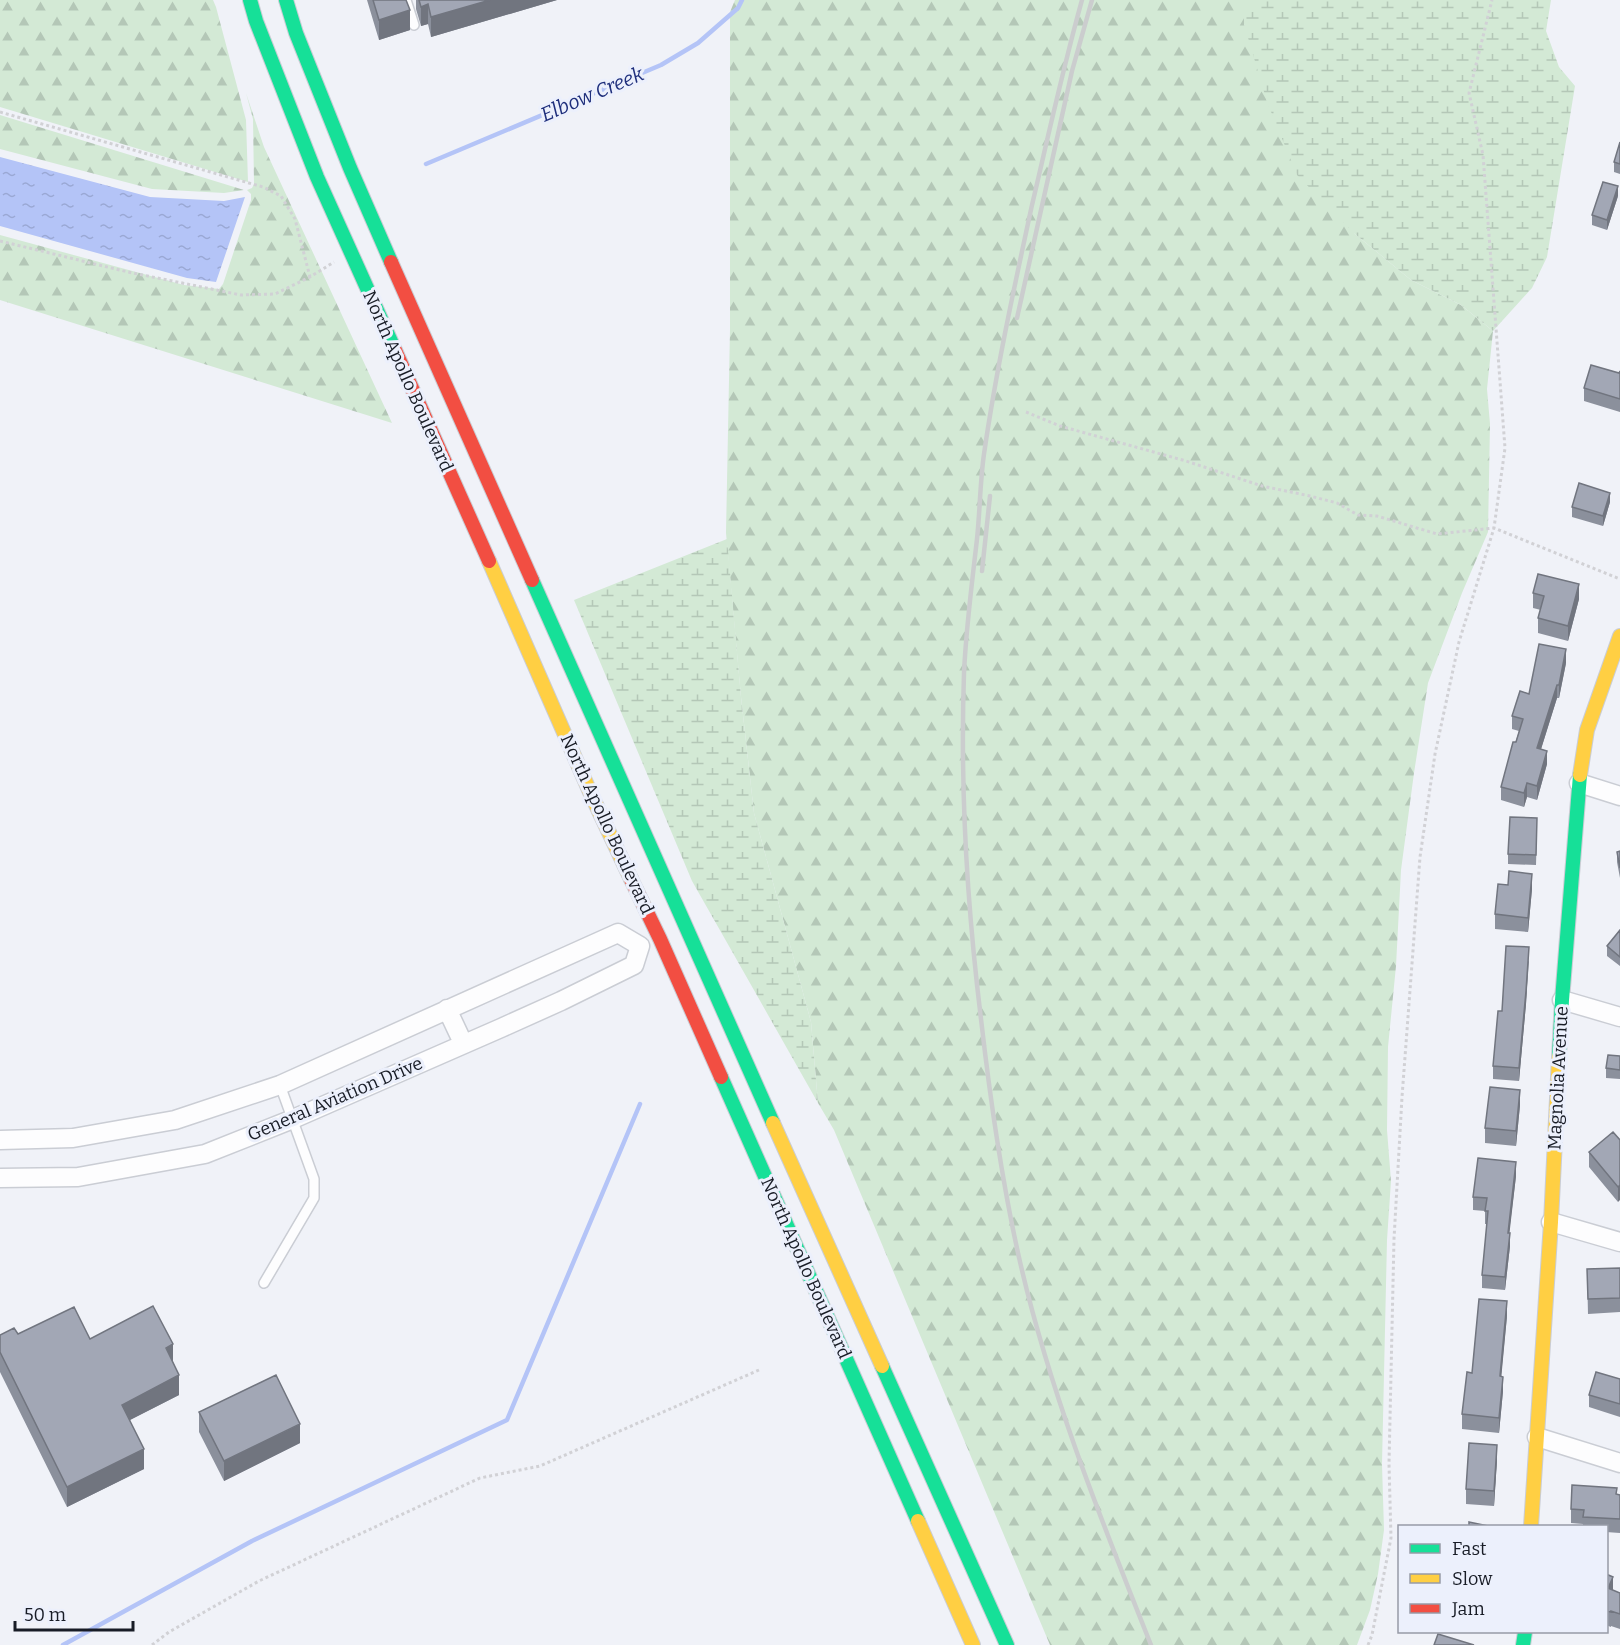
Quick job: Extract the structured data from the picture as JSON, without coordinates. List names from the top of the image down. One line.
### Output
{"streets":{"street":["North Apollo Boulevard","Magnolia Avenue","General Aviation Drive"]},"water":["Elbow Creek"],"legend":["Fast","Slow","Jam"],"scale_bar":"50 m"}
